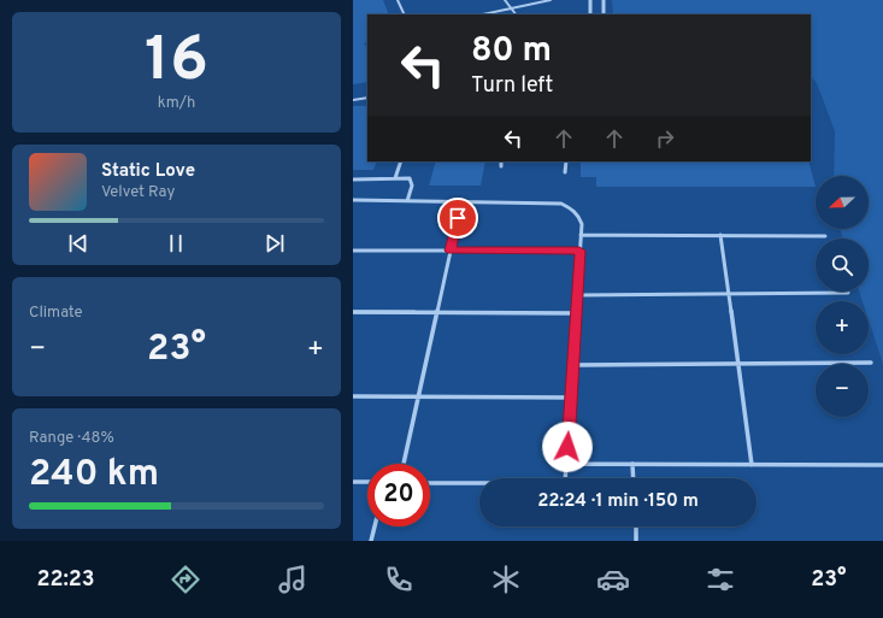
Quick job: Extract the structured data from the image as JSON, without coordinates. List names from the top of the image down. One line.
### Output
{"north":"left","page":{"tile":[["16","km/h"],"Climate",["Range · 48%","240 km"]],"turn":["80 m","Turn left"],"song":["Static Love","Velvet Ray"],"map_buttons":["+","−"],"heat":["−","23°","+"],"limit":"20","trip":"22:24 · 1 min · 150 m","tabs":["22:23","23°"]}}
